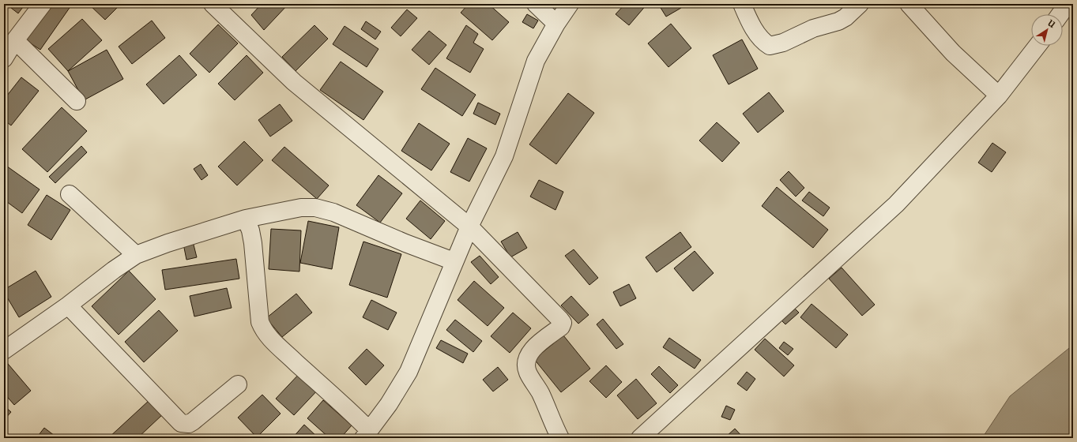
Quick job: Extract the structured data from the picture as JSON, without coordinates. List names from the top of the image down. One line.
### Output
{"north":"top right"}
